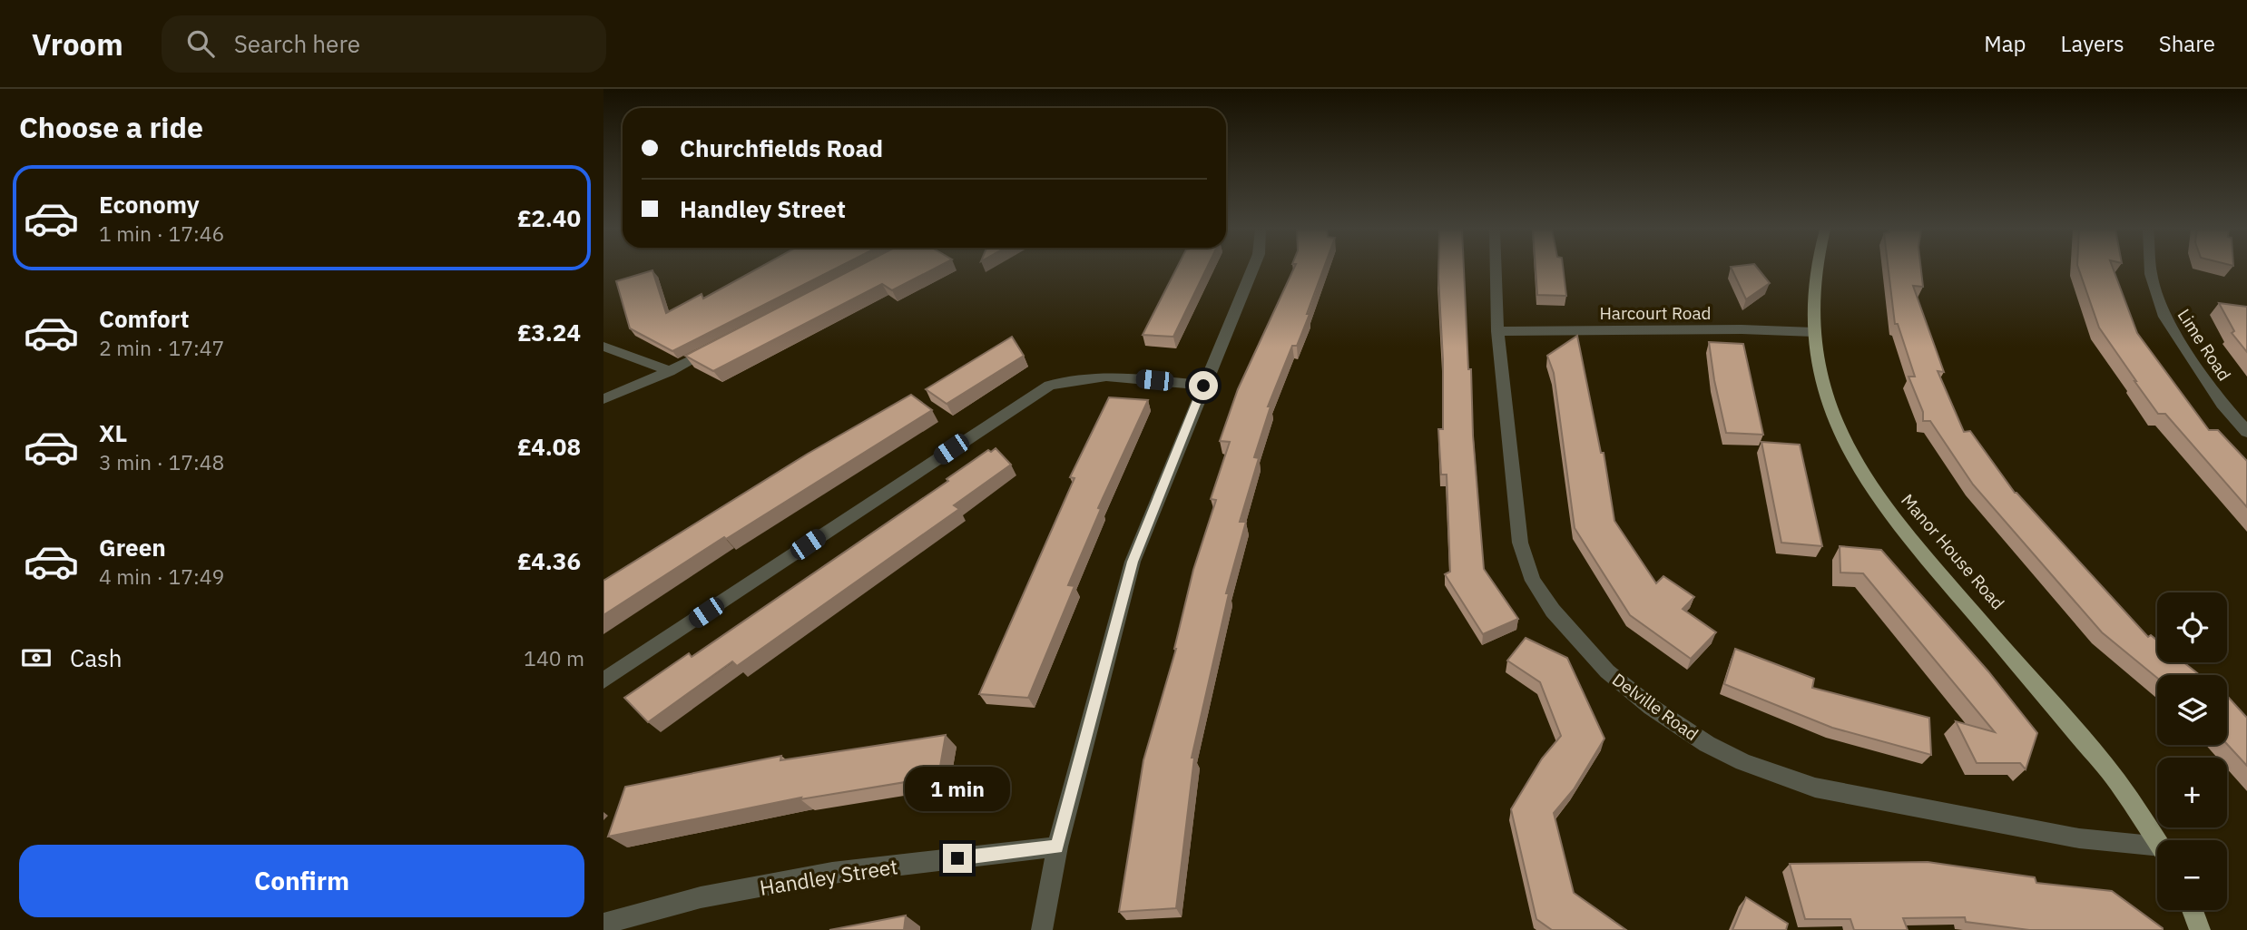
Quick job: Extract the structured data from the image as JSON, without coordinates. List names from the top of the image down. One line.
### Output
{"streets":{"main road":["Manor House Road"],"street":["Harcourt Road","Lime Road","Delville Road","Handley Street"]},"crossings":[["Harcourt Road","Manor House Road"],["Harcourt Road","Delville Road"]],"page":{"header":"Vroom","search":"Search here","nav":["Map","Layers","Share"],"heading":"Choose a ride","banner":["Churchfields Road","Handley Street"],"list":[{"name":"Economy","note":"1 min · 17:46","value":"£2.40"},{"name":"Comfort","note":"2 min · 17:47","value":"£3.24"},{"name":"XL","note":"3 min · 17:48","value":"£4.08"},{"name":"Green","note":"4 min · 17:49","value":"£4.36"}],"map_buttons":["+","−"],"pay":["Cash","140 m"],"bubble":"1 min","buttons":"Confirm"}}
